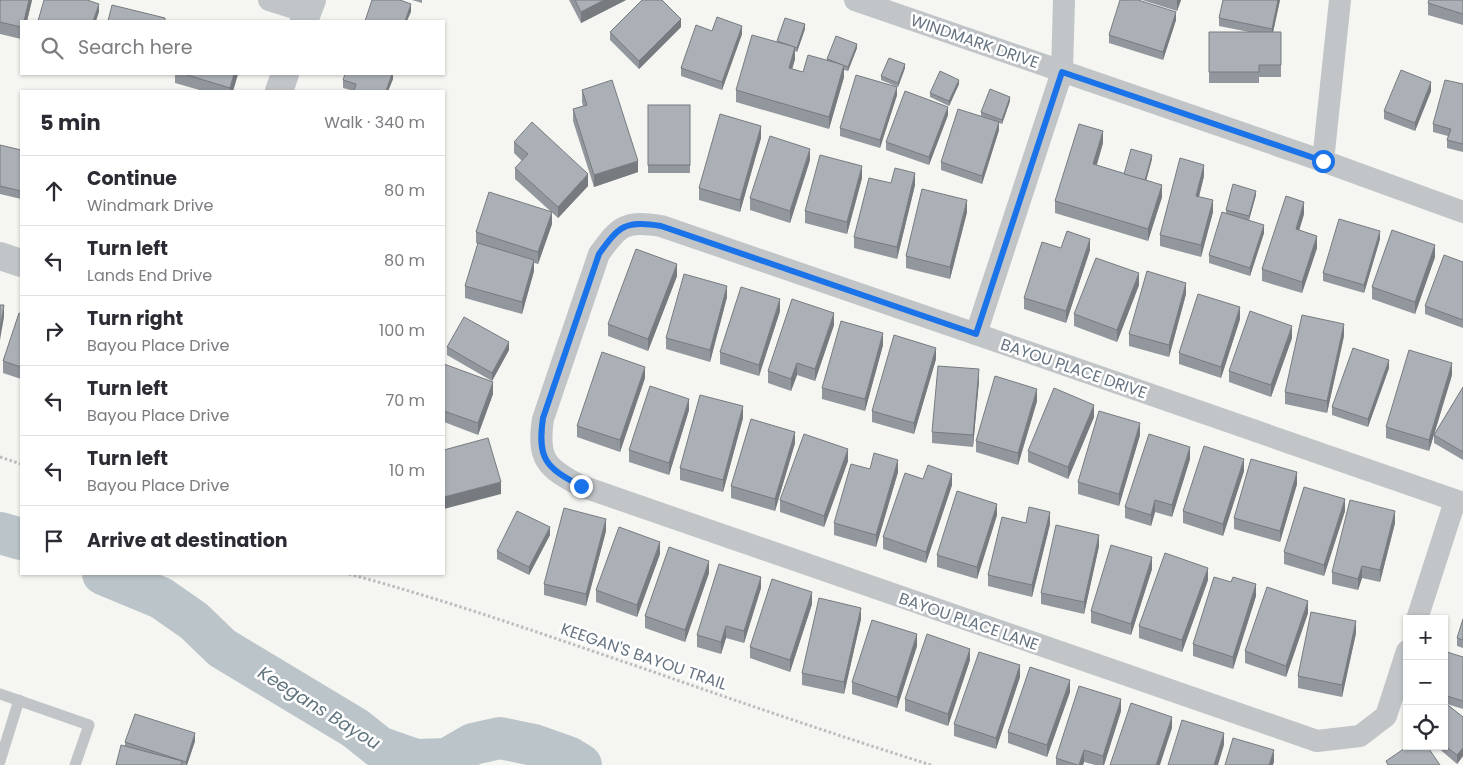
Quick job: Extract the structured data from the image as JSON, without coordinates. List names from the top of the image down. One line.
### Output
{"streets":{"street":["WINDMARK DRIVE","BAYOU PLACE DRIVE","BAYOU PLACE LANE"],"path":["KEEGAN'S BAYOU TRAIL"]},"crossings":[["BAYOU PLACE DRIVE","BAYOU PLACE LANE"]],"water":["Keegans Bayou"],"page":{"search":"Search here","heading":["5 min","Walk · 340 m"],"list":[["Continue","Windmark Drive","80 m"],["Turn left","Lands End Drive","80 m"],["Turn right","Bayou Place Drive","100 m"],["Turn left","Bayou Place Drive","70 m"],["Turn left","Bayou Place Drive","10 m"],"Arrive at destination"],"map_buttons":["+","−"]}}
